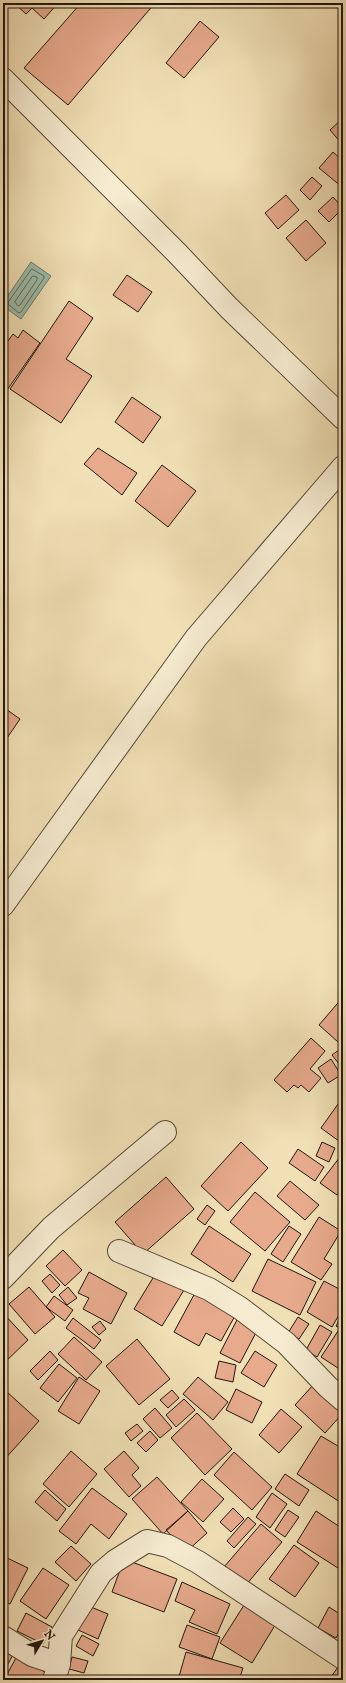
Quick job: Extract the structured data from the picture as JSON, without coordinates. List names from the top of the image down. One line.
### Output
{"north":"top right"}
